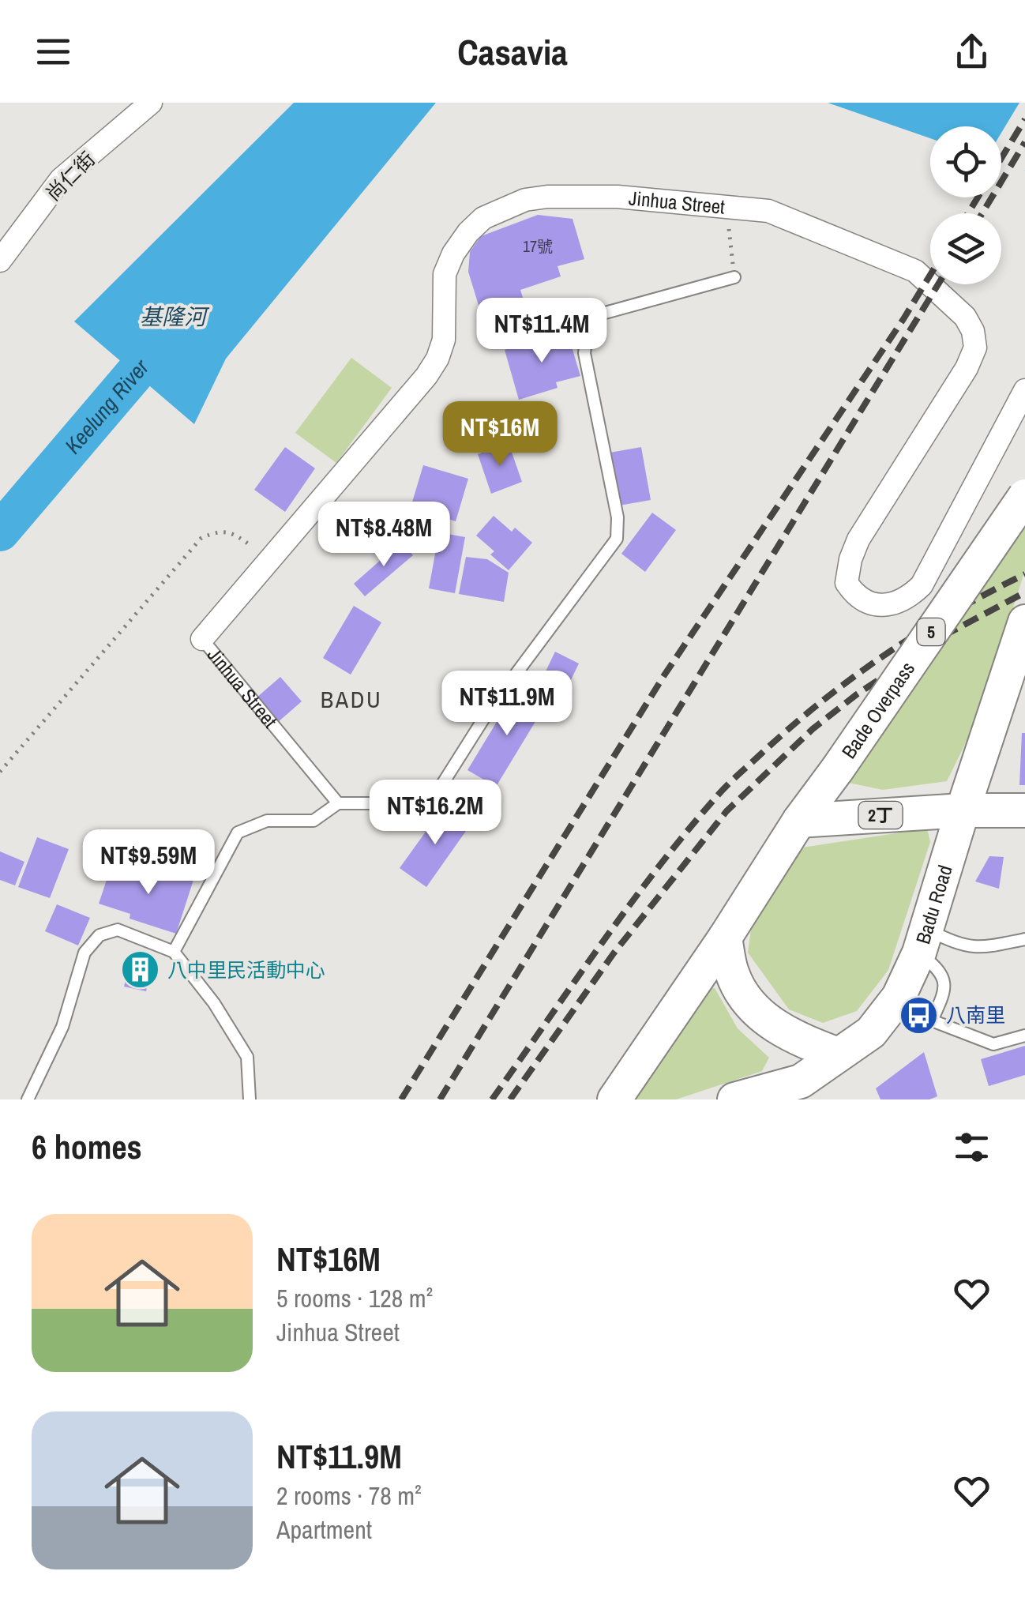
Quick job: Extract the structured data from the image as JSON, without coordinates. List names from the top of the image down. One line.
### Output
{"streets":{"main road":["5","Bade Overpass","2丁","Badu Road"],"street":["尚仁街","Jinhua Street"]},"crossings":[["5","Bade Overpass"],["5","2丁"],["Bade Overpass","2丁"],["2丁","Badu Road"]],"districts":["BADU"],"water":["基隆河","Keelung River"],"places":{"building":["八中里民活動中心"],"bus stop":["八南里"]},"house_numbers":["17號"],"page":{"header":"Casavia","price":["NT$11.4M","NT$16M","NT$8.48M","NT$11.9M","NT$16.2M","NT$9.59M"],"heading":"6 homes","list":[{"name":"NT$16M","note":"5 rooms · 128 m² · Jinhua Street"},{"name":"NT$11.9M","note":"2 rooms · 78 m² · Apartment"}]}}
